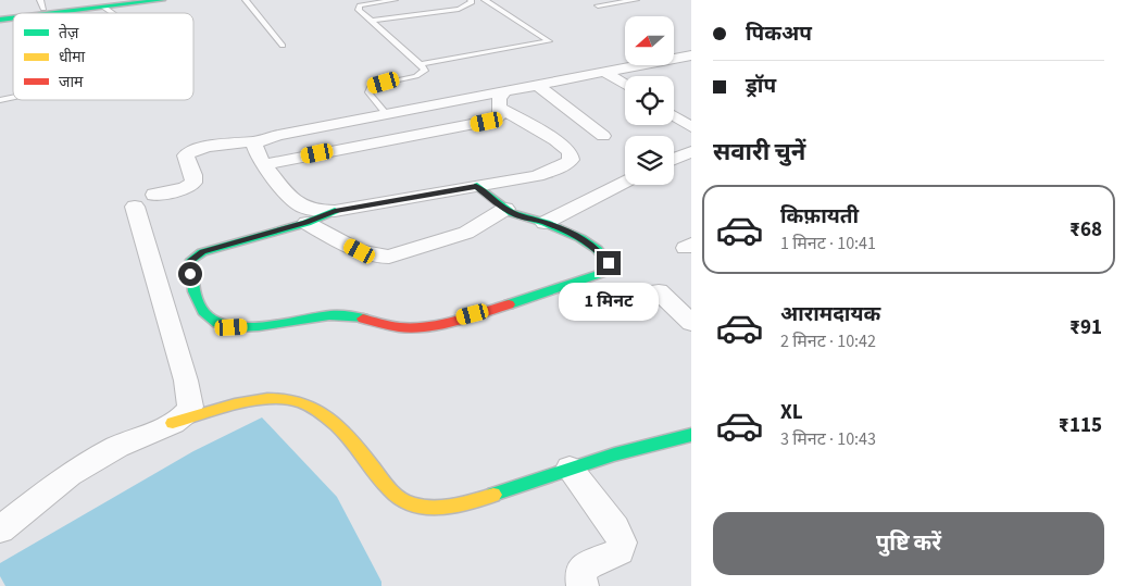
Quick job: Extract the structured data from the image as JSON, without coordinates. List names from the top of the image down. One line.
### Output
{"legend":["तेज़","धीमा","जाम"],"north":"left","page":{"banner":["पिकअप","ड्रॉप"],"heading":"सवारी चुनें","list":[{"name":"किफ़ायती","note":"1 मिनट · 10:41","value":"₹68"},{"name":"आरामदायक","note":"2 मिनट · 10:42","value":"₹91"},{"name":"XL","note":"3 मिनट · 10:43","value":"₹115"}],"bubble":"1 मिनट","buttons":"पुष्टि करें"}}
